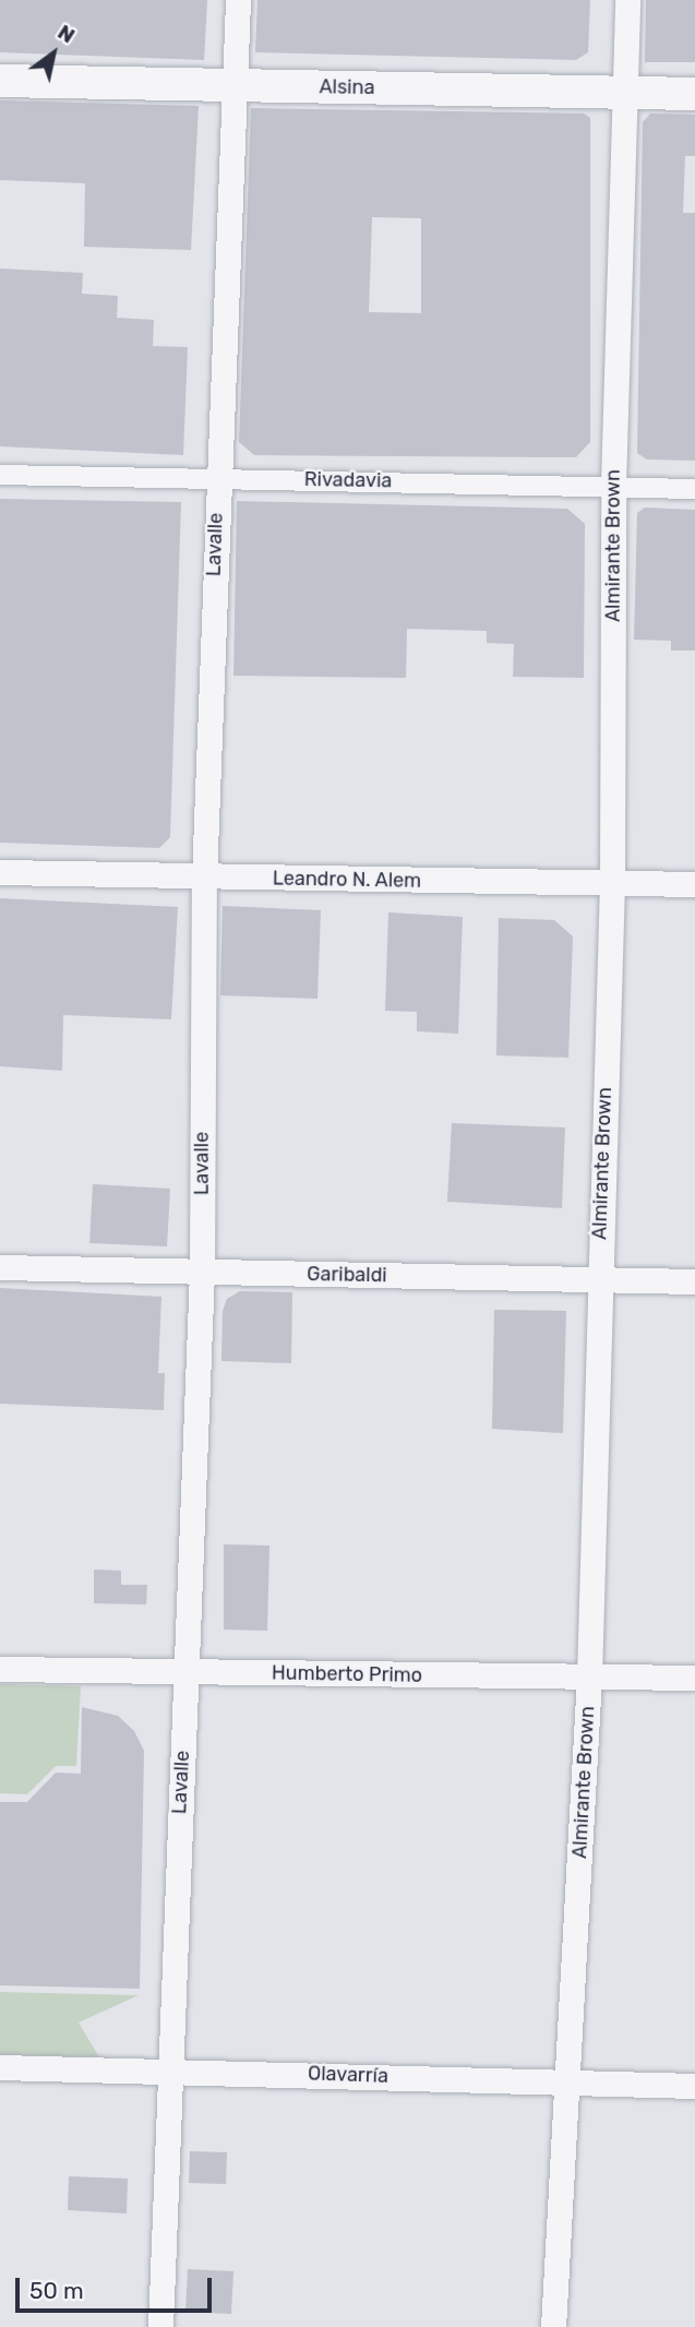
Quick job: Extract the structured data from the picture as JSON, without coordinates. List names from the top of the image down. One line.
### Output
{"streets":{"street":["Alsina","Rivadavia","Lavalle","Almirante Brown","Leandro N. Alem","Garibaldi","Humberto Primo","Olavarría"]},"crossings":[["Alsina","Lavalle"],["Alsina","Almirante Brown"],["Rivadavia","Lavalle"],["Rivadavia","Almirante Brown"],["Lavalle","Leandro N. Alem"],["Lavalle","Garibaldi"],["Lavalle","Humberto Primo"],["Lavalle","Olavarría"],["Almirante Brown","Leandro N. Alem"],["Almirante Brown","Garibaldi"],["Almirante Brown","Humberto Primo"],["Almirante Brown","Olavarría"]],"scale_bar":"50 m","north":"top right"}
